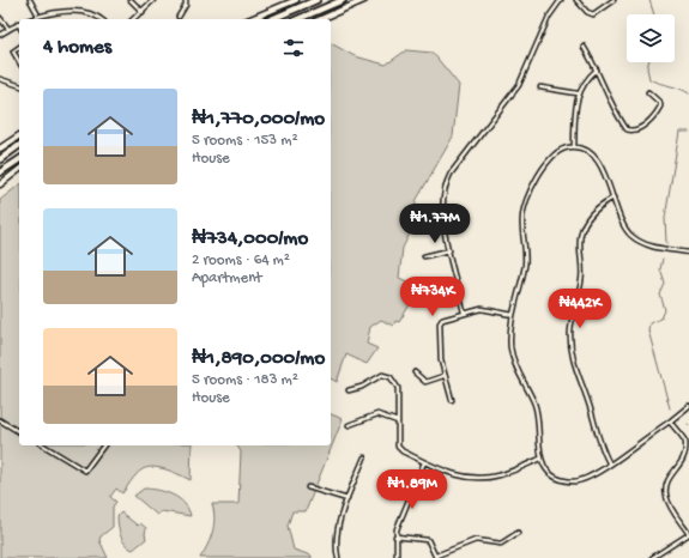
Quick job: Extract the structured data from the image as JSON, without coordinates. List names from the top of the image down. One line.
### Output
{"page":{"heading":"4 homes","list":[{"name":"₦1,770,000/mo","note":"5 rooms · 153 m² · House"},{"name":"₦734,000/mo","note":"2 rooms · 64 m² · Apartment"},{"name":"₦1,890,000/mo","note":"5 rooms · 183 m² · House"}],"price":["₦1.77M","₦734K","₦442K","₦1.89M"]}}
